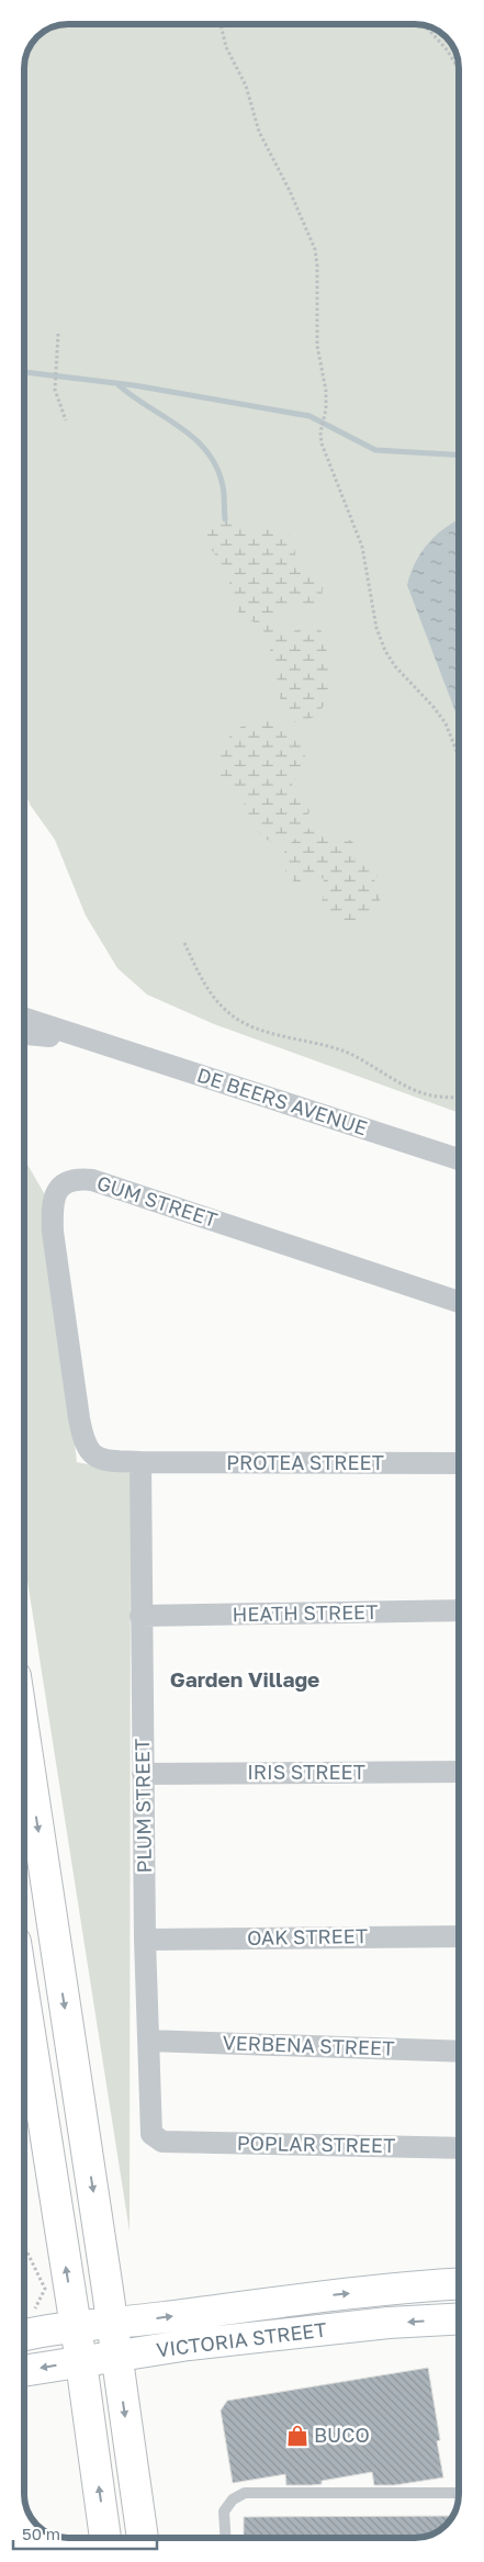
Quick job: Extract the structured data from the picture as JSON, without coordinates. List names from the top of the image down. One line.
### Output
{"streets":{"main road":["VICTORIA STREET"],"street":["DE BEERS AVENUE","GUM STREET","PROTEA STREET","HEATH STREET","IRIS STREET","PLUM STREET","OAK STREET","VERBENA STREET","POPLAR STREET"]},"crossings":[["GUM STREET","PROTEA STREET"],["GUM STREET","PLUM STREET"],["PROTEA STREET","PLUM STREET"],["HEATH STREET","PLUM STREET"],["IRIS STREET","PLUM STREET"],["PLUM STREET","OAK STREET"],["PLUM STREET","VERBENA STREET"],["PLUM STREET","POPLAR STREET"]],"districts":["Garden Village"],"places":{"shop":["BUCO"]},"scale_bar":"50 m"}
